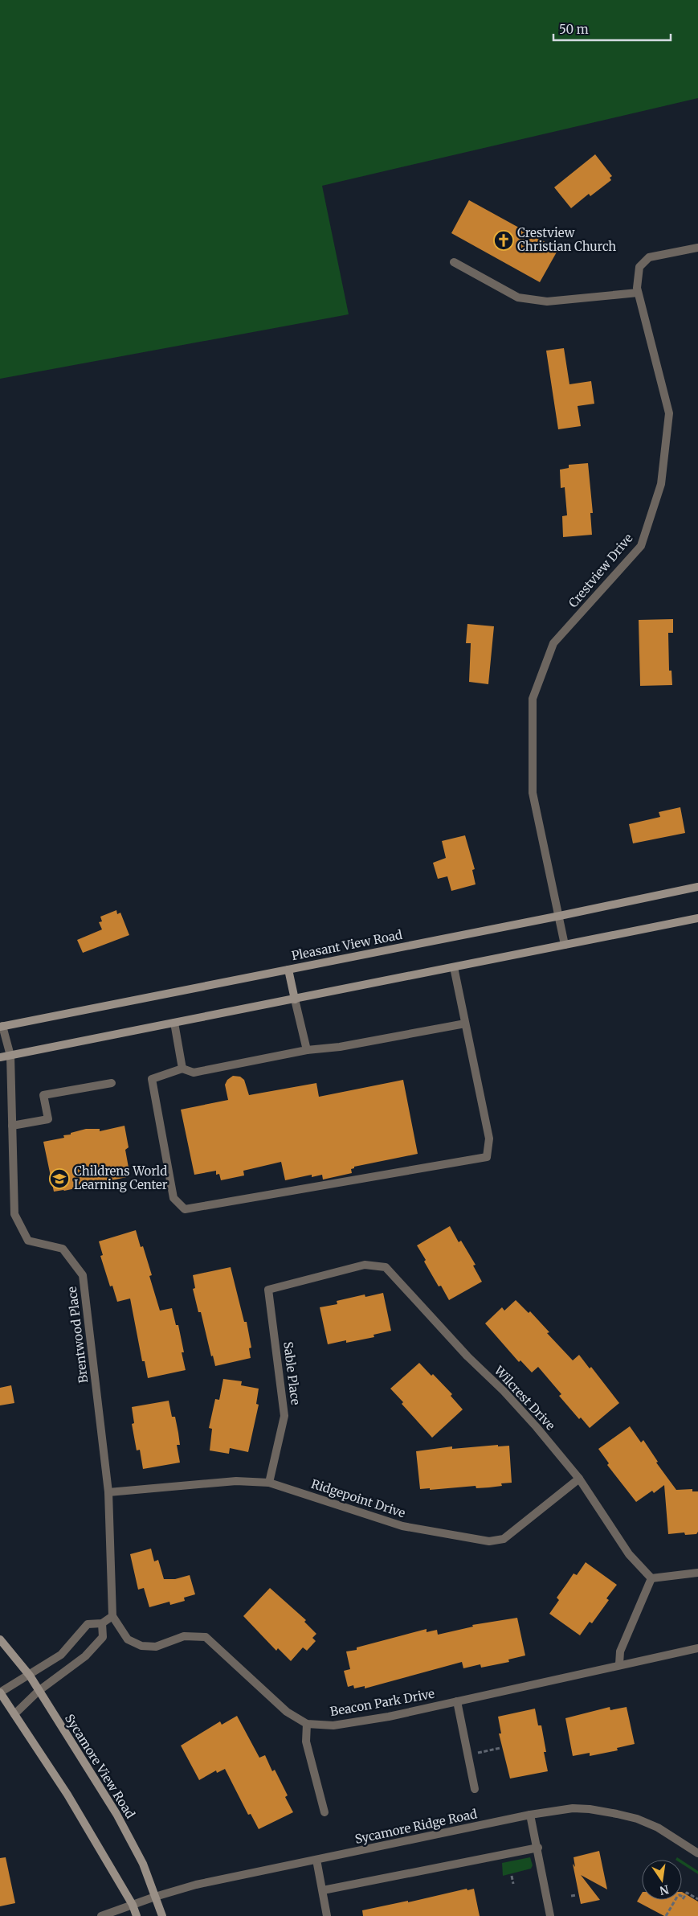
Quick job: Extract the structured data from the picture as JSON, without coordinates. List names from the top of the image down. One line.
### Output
{"streets":{"main road":["Pleasant View Road","Sycamore View Road"],"street":["Crestview Drive","Brentwood Place","Sable Place","Wilcrest Drive","Ridgepoint Drive","Beacon Park Drive","Sycamore Ridge Road"]},"crossings":[["Crestview Drive","Pleasant View Road"],["Pleasant View Road","Brentwood Place"],["Brentwood Place","Ridgepoint Drive"],["Brentwood Place","Beacon Park Drive"],["Sable Place","Wilcrest Drive"],["Sable Place","Ridgepoint Drive"],["Wilcrest Drive","Ridgepoint Drive"],["Sycamore View Road","Sycamore Ridge Road"]],"places":{"church":["Crestview Christian Church"],"school or university":["Childrens World Learning Center"]},"scale_bar":"50 m","north":"bottom"}
